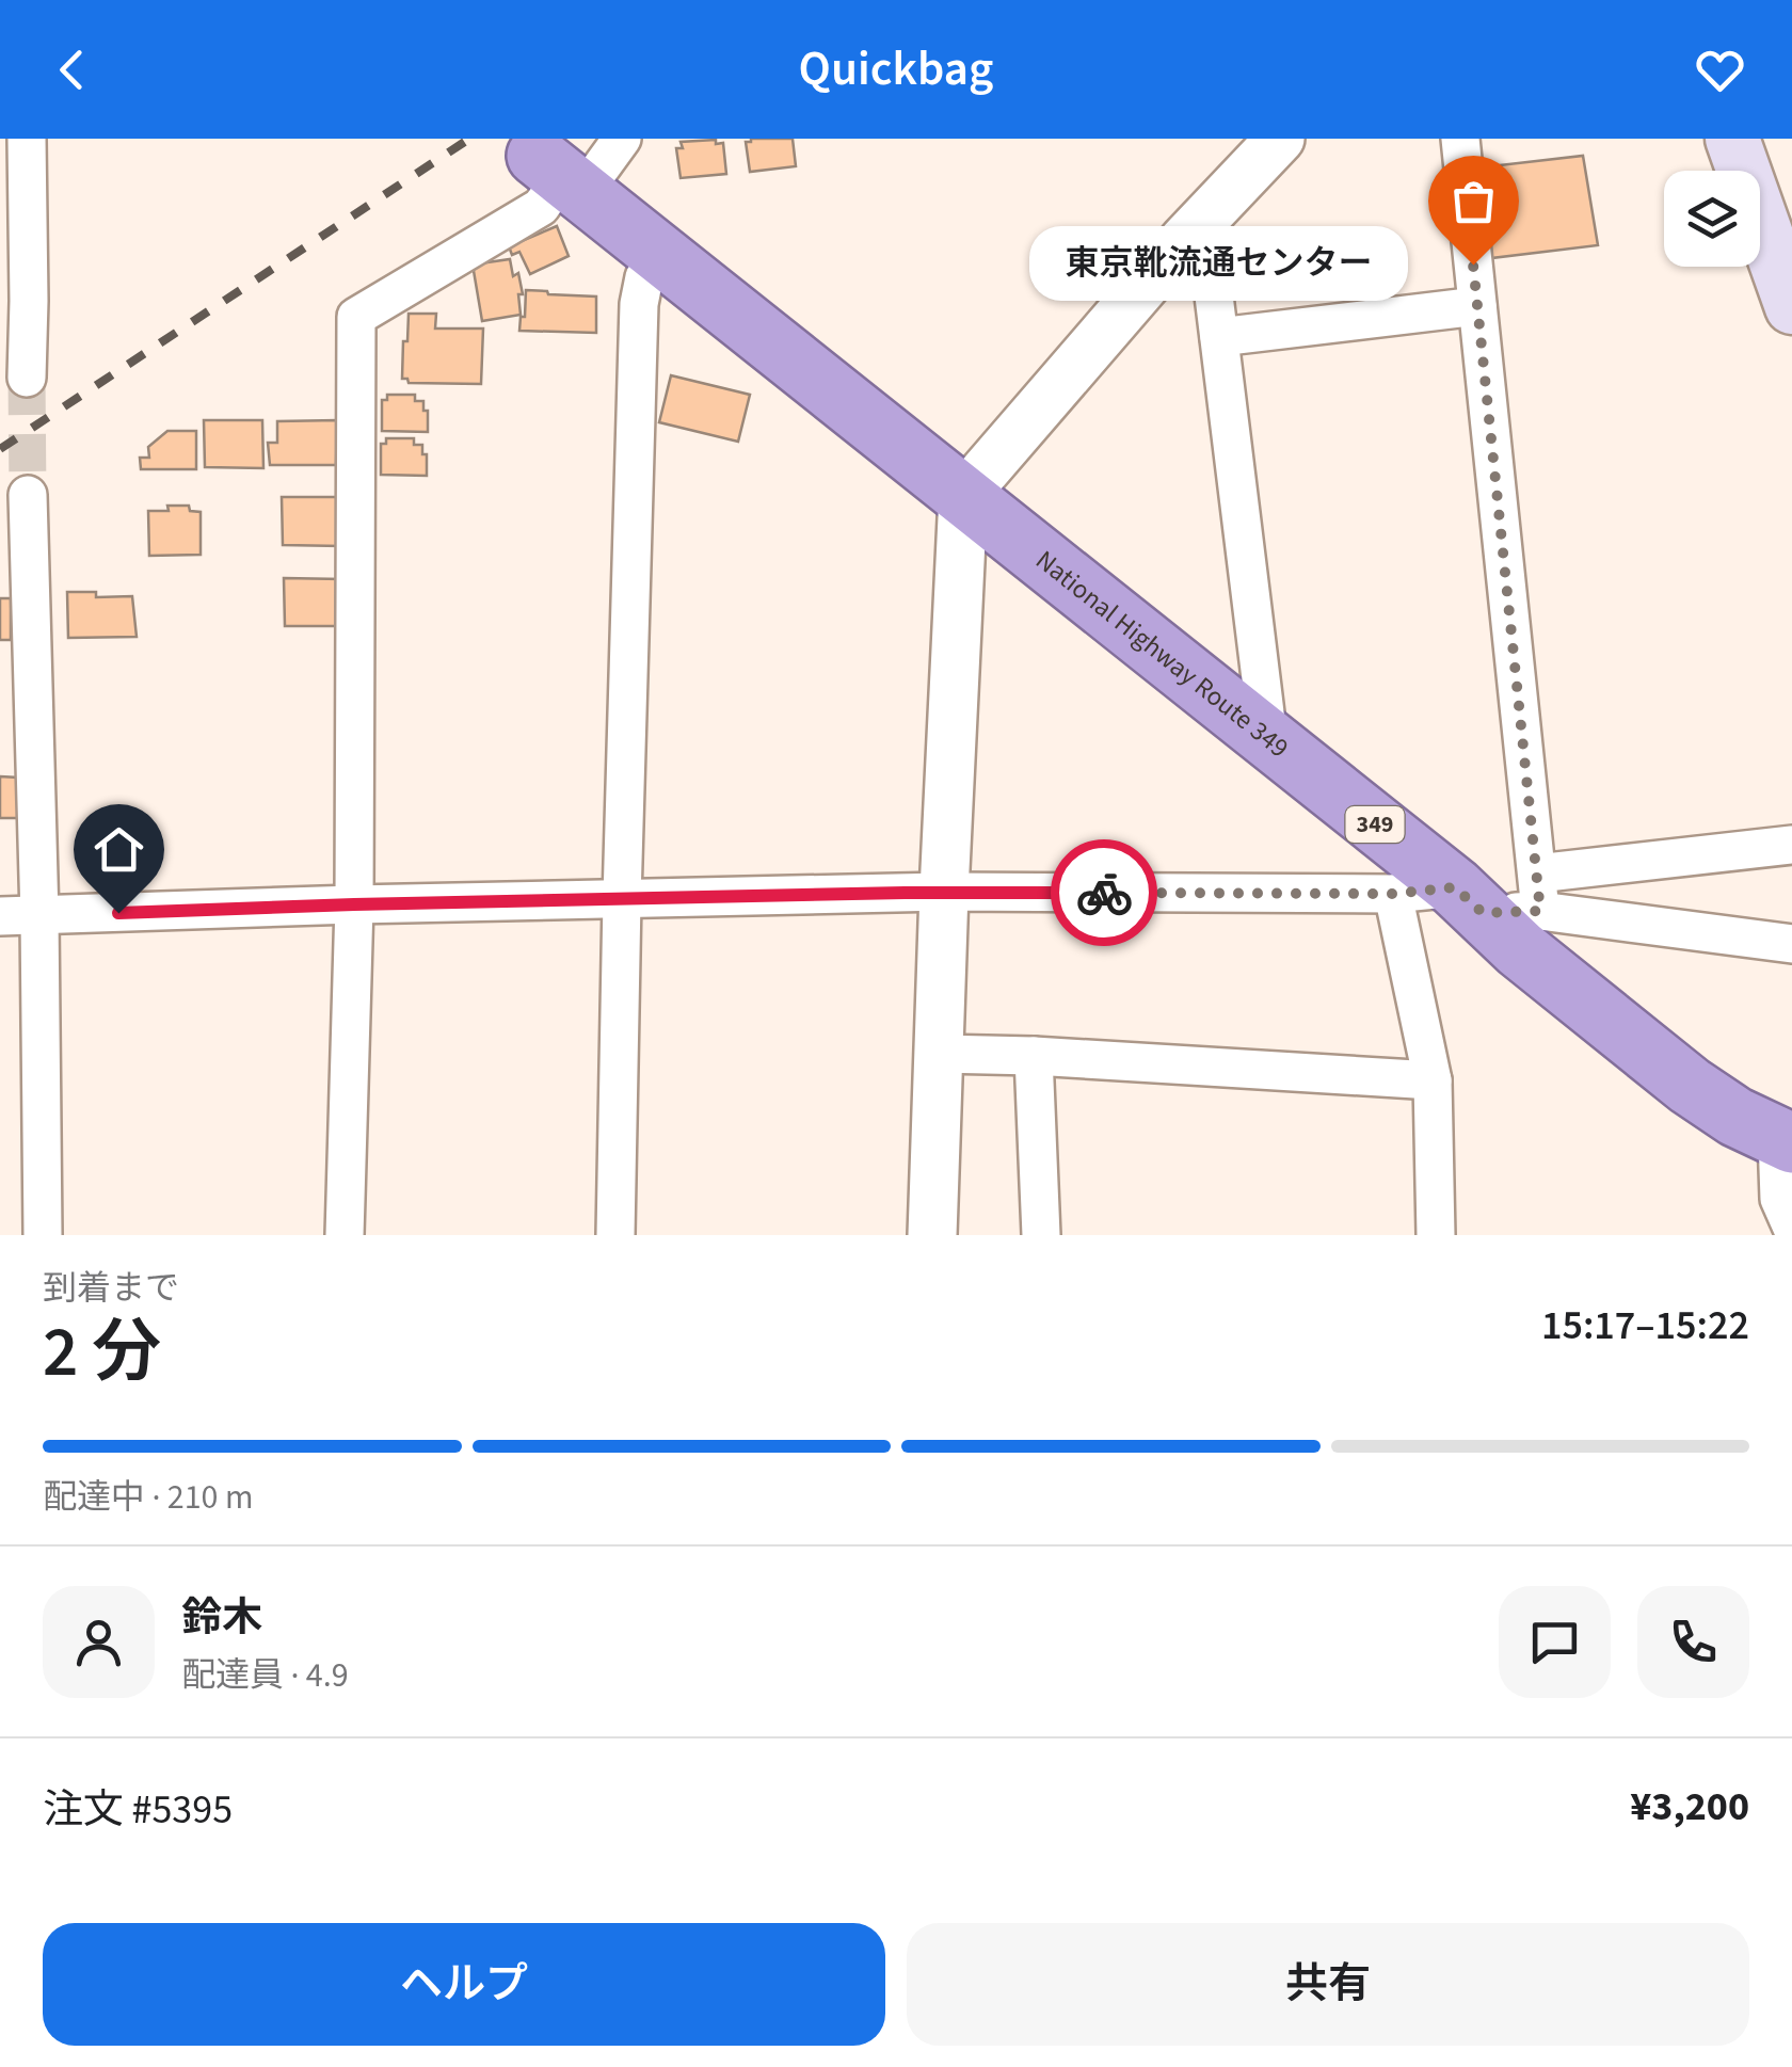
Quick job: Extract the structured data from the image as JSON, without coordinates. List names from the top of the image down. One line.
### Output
{"streets":{"highway":["National Highway Route 349","349"]},"places":["東京靴流通センター"],"page":{"header":"Quickbag","bubble":"東京靴流通センター","heading":["2 分","到着まで","15:17–15:22"],"panel":["鈴木","配達員 · 4.9","注文 #5395","¥3,200"],"bar":"配達中 · 210 m","buttons":["ヘルプ","共有"]}}
